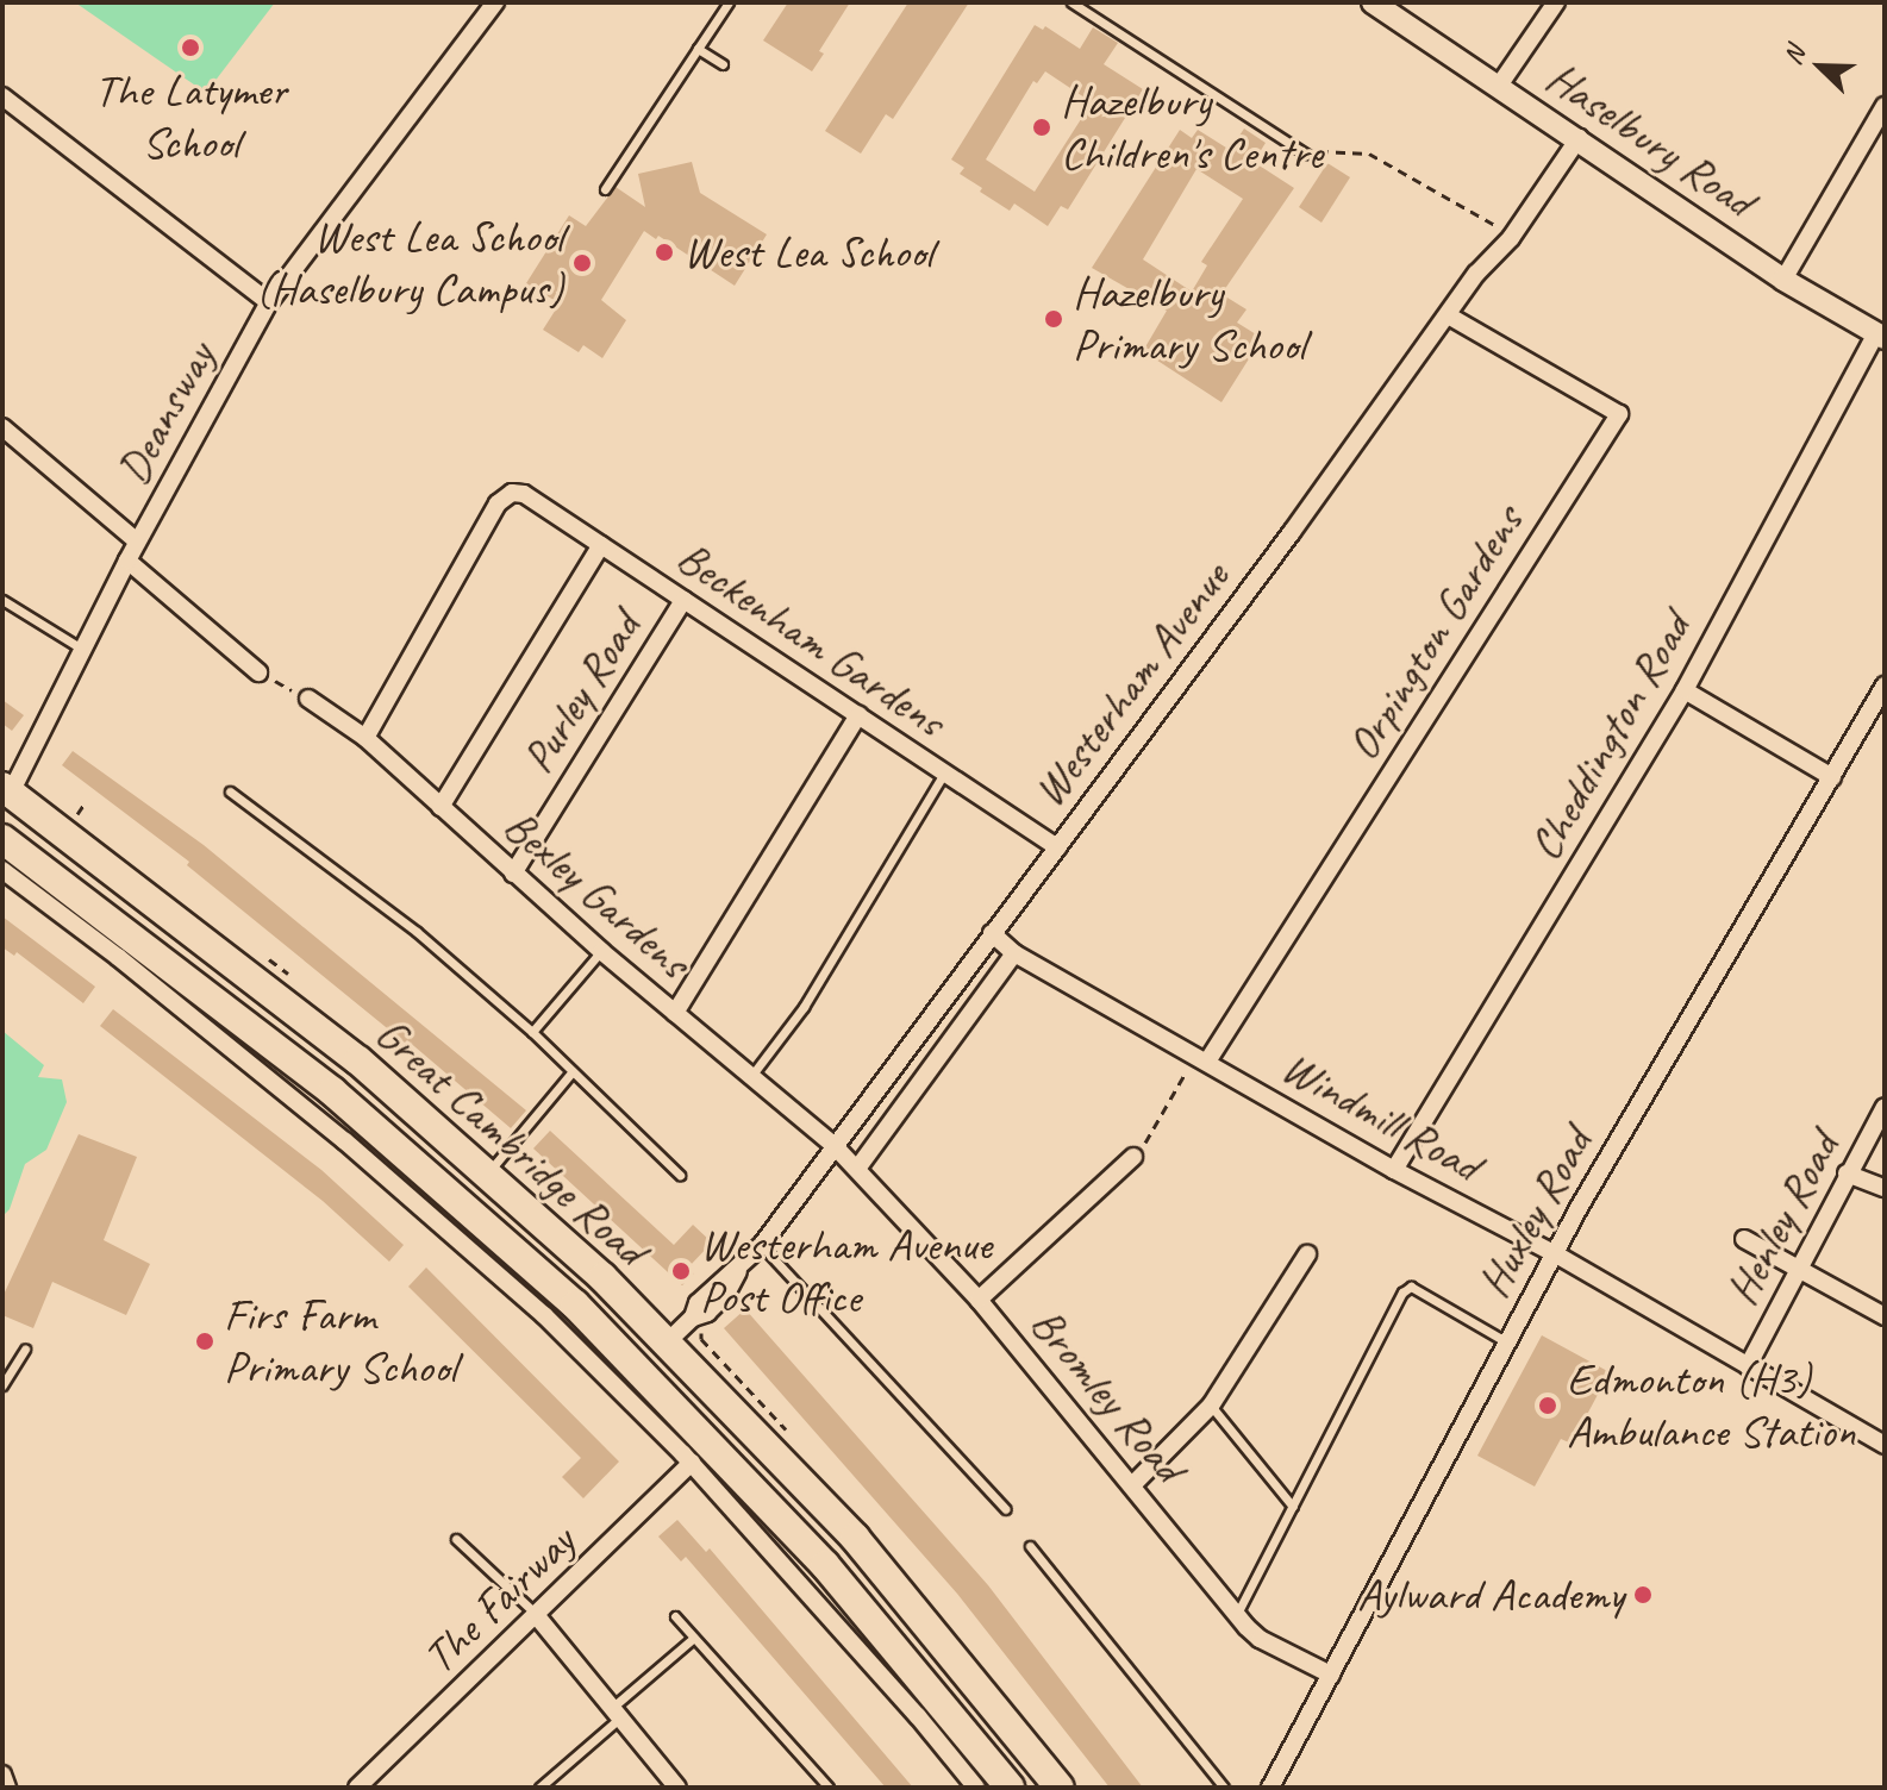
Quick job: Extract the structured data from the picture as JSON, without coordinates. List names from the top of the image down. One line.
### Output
{"streets":{"highway":["Great Cambridge Road"],"street":["Haselbury Road","Deansway","Orpington Gardens","Beckenham Gardens","Westerham Avenue","Purley Road","Cheddington Road","Bexley Gardens","Windmill Road","Huxley Road","Henley Road","Bromley Road","The Fairway"]},"crossings":[["Haselbury Road","Westerham Avenue"],["Haselbury Road","Cheddington Road"],["Deansway","Great Cambridge Road"],["Orpington Gardens","Westerham Avenue"],["Orpington Gardens","Windmill Road"],["Beckenham Gardens","Westerham Avenue"],["Beckenham Gardens","Purley Road"],["Beckenham Gardens","Bexley Gardens"],["Westerham Avenue","Bexley Gardens"],["Westerham Avenue","Windmill Road"],["Westerham Avenue","Great Cambridge Road"],["Westerham Avenue","Bromley Road"],["Purley Road","Bexley Gardens"],["Cheddington Road","Windmill Road"],["Bexley Gardens","Bromley Road"],["Windmill Road","Huxley Road"],["Windmill Road","Henley Road"],["Huxley Road","Bromley Road"]],"places":["The Latymer School","Hazelbury Children's Centre","West Lea School","West Lea School (Haselbury Campus)","Hazelbury Primary School","Westerham Avenue Post Office","Firs Farm Primary School","Edmonton (H3) Ambulance Station","Aylward Academy"],"north":"top left"}
